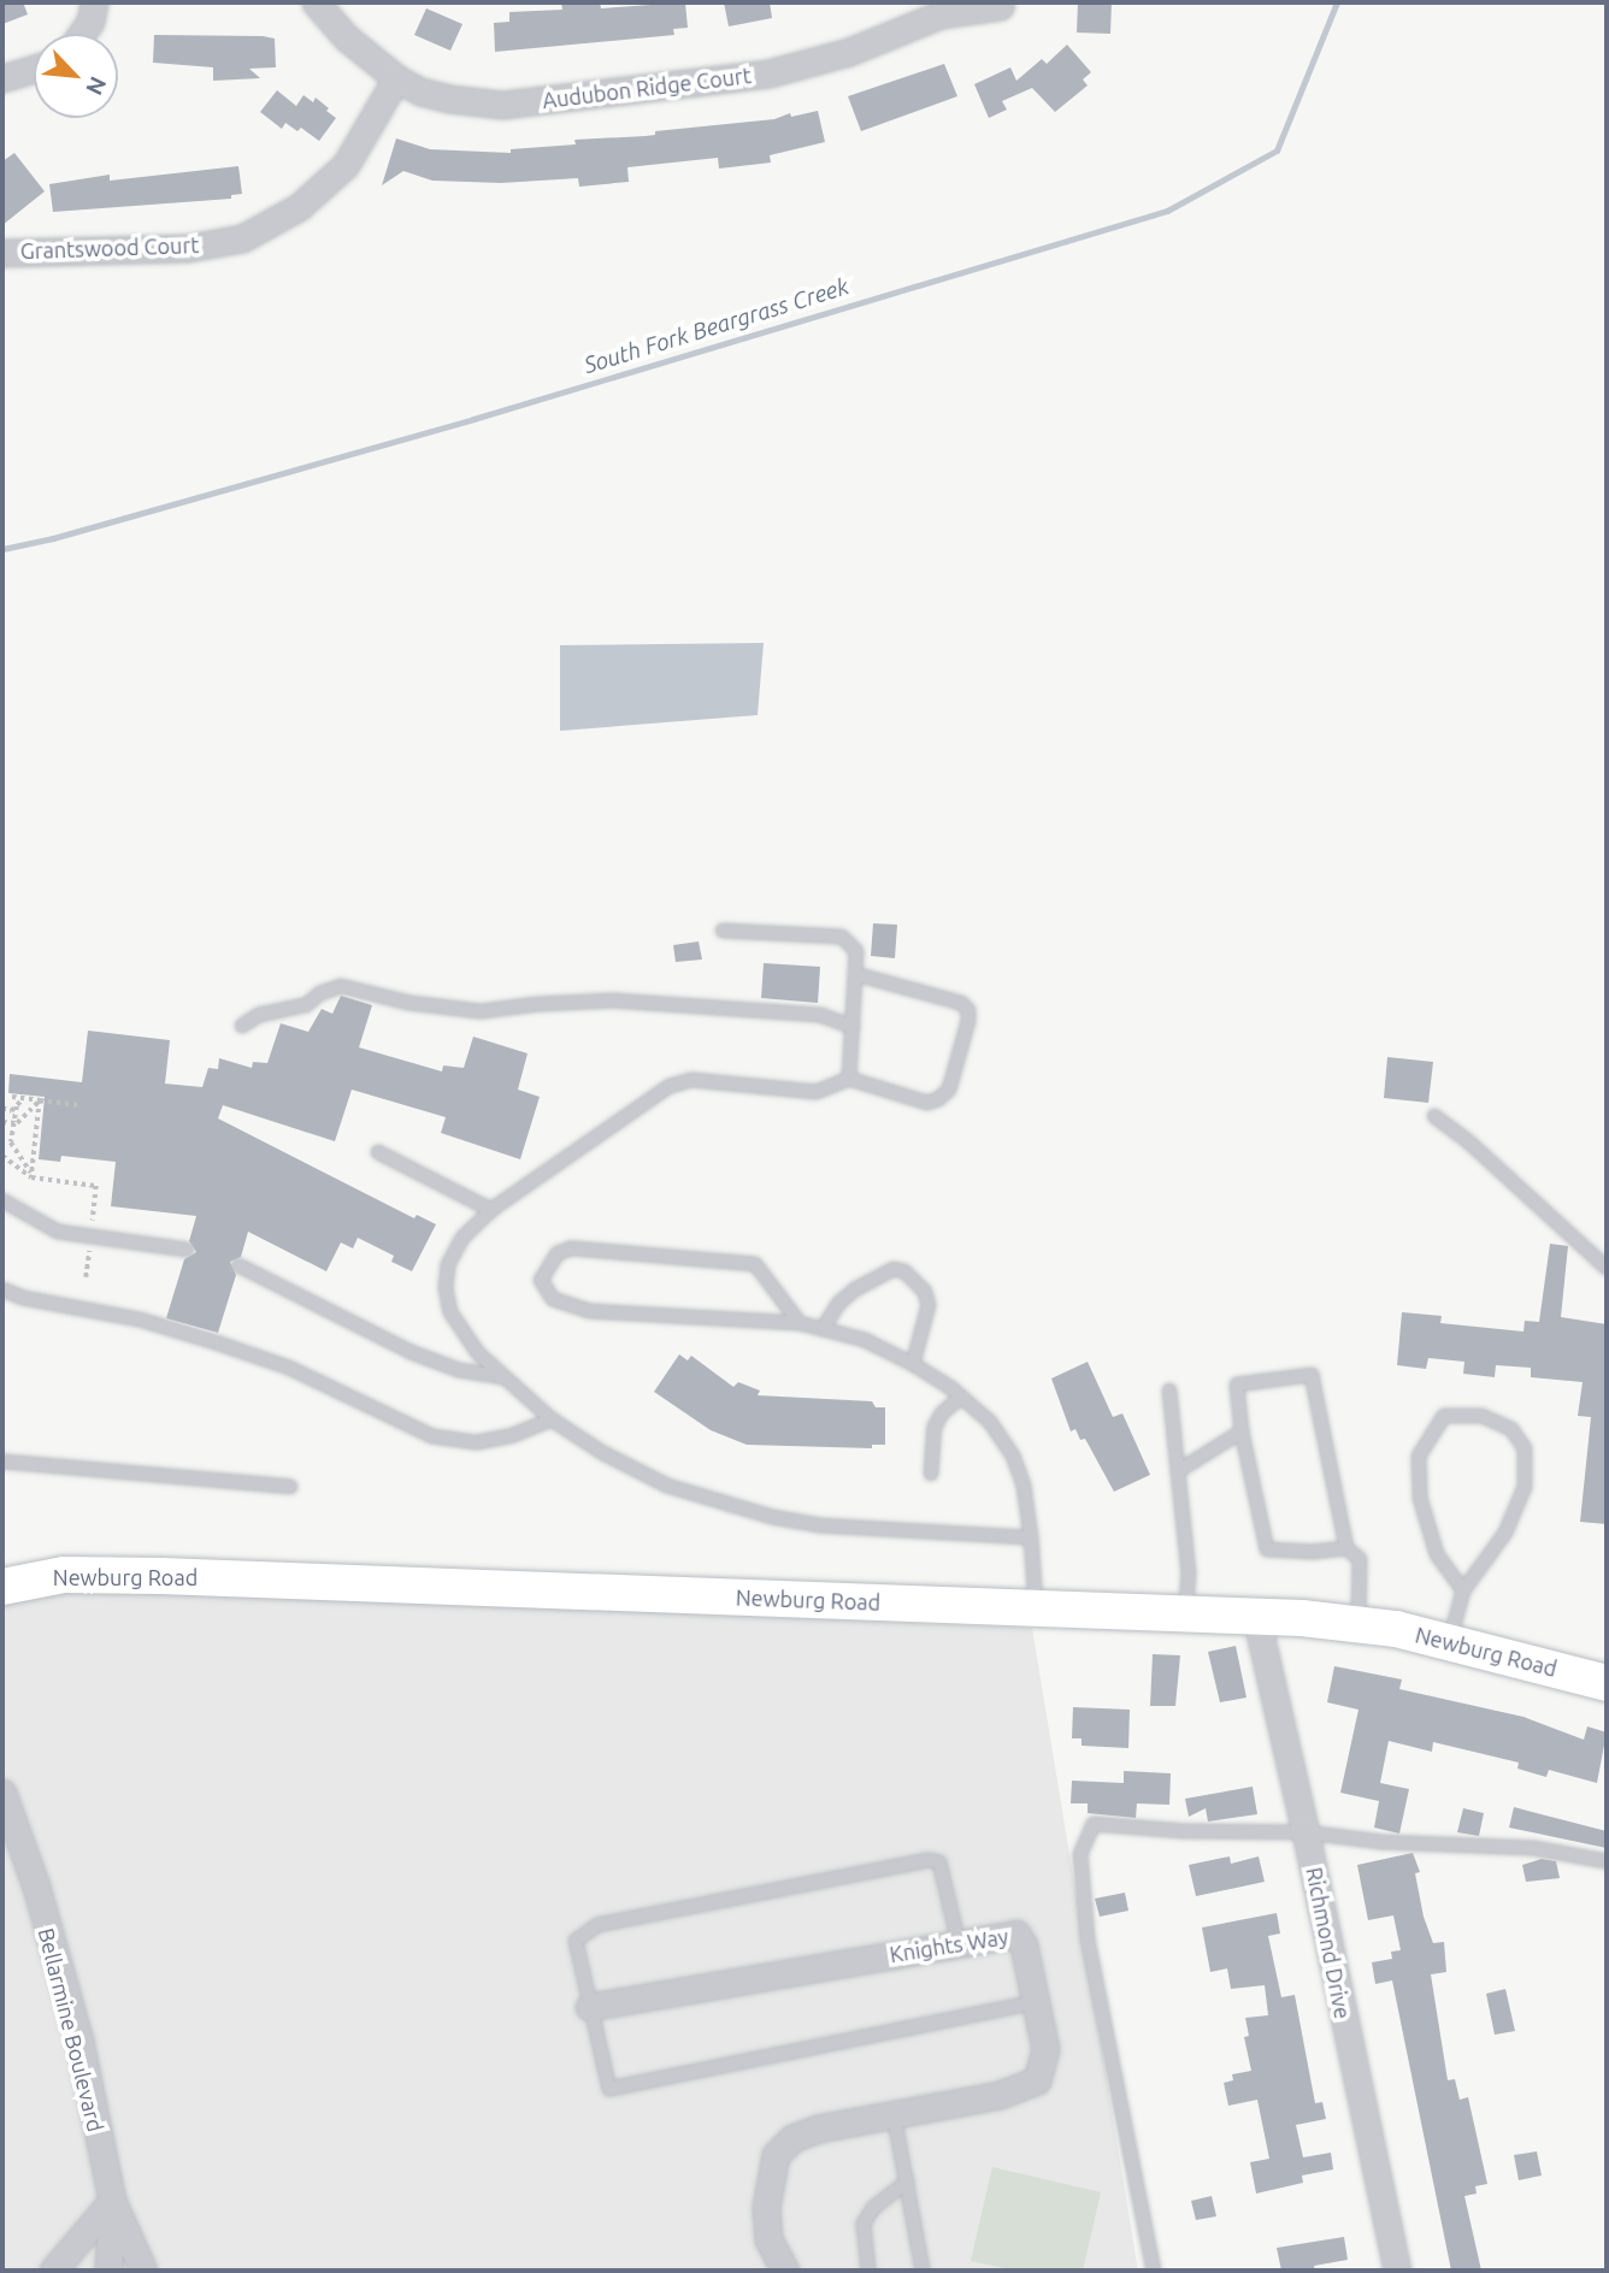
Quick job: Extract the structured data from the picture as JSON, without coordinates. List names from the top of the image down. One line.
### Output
{"streets":{"main road":["Newburg Road"],"street":["Audubon Ridge Court","Grantswood Court","Richmond Drive","Knights Way","Bellarmine Boulevard"]},"crossings":[["Audubon Ridge Court","Grantswood Court"],["Newburg Road","Richmond Drive"]],"water":["South Fork Beargrass Creek"],"north":"bottom right"}
